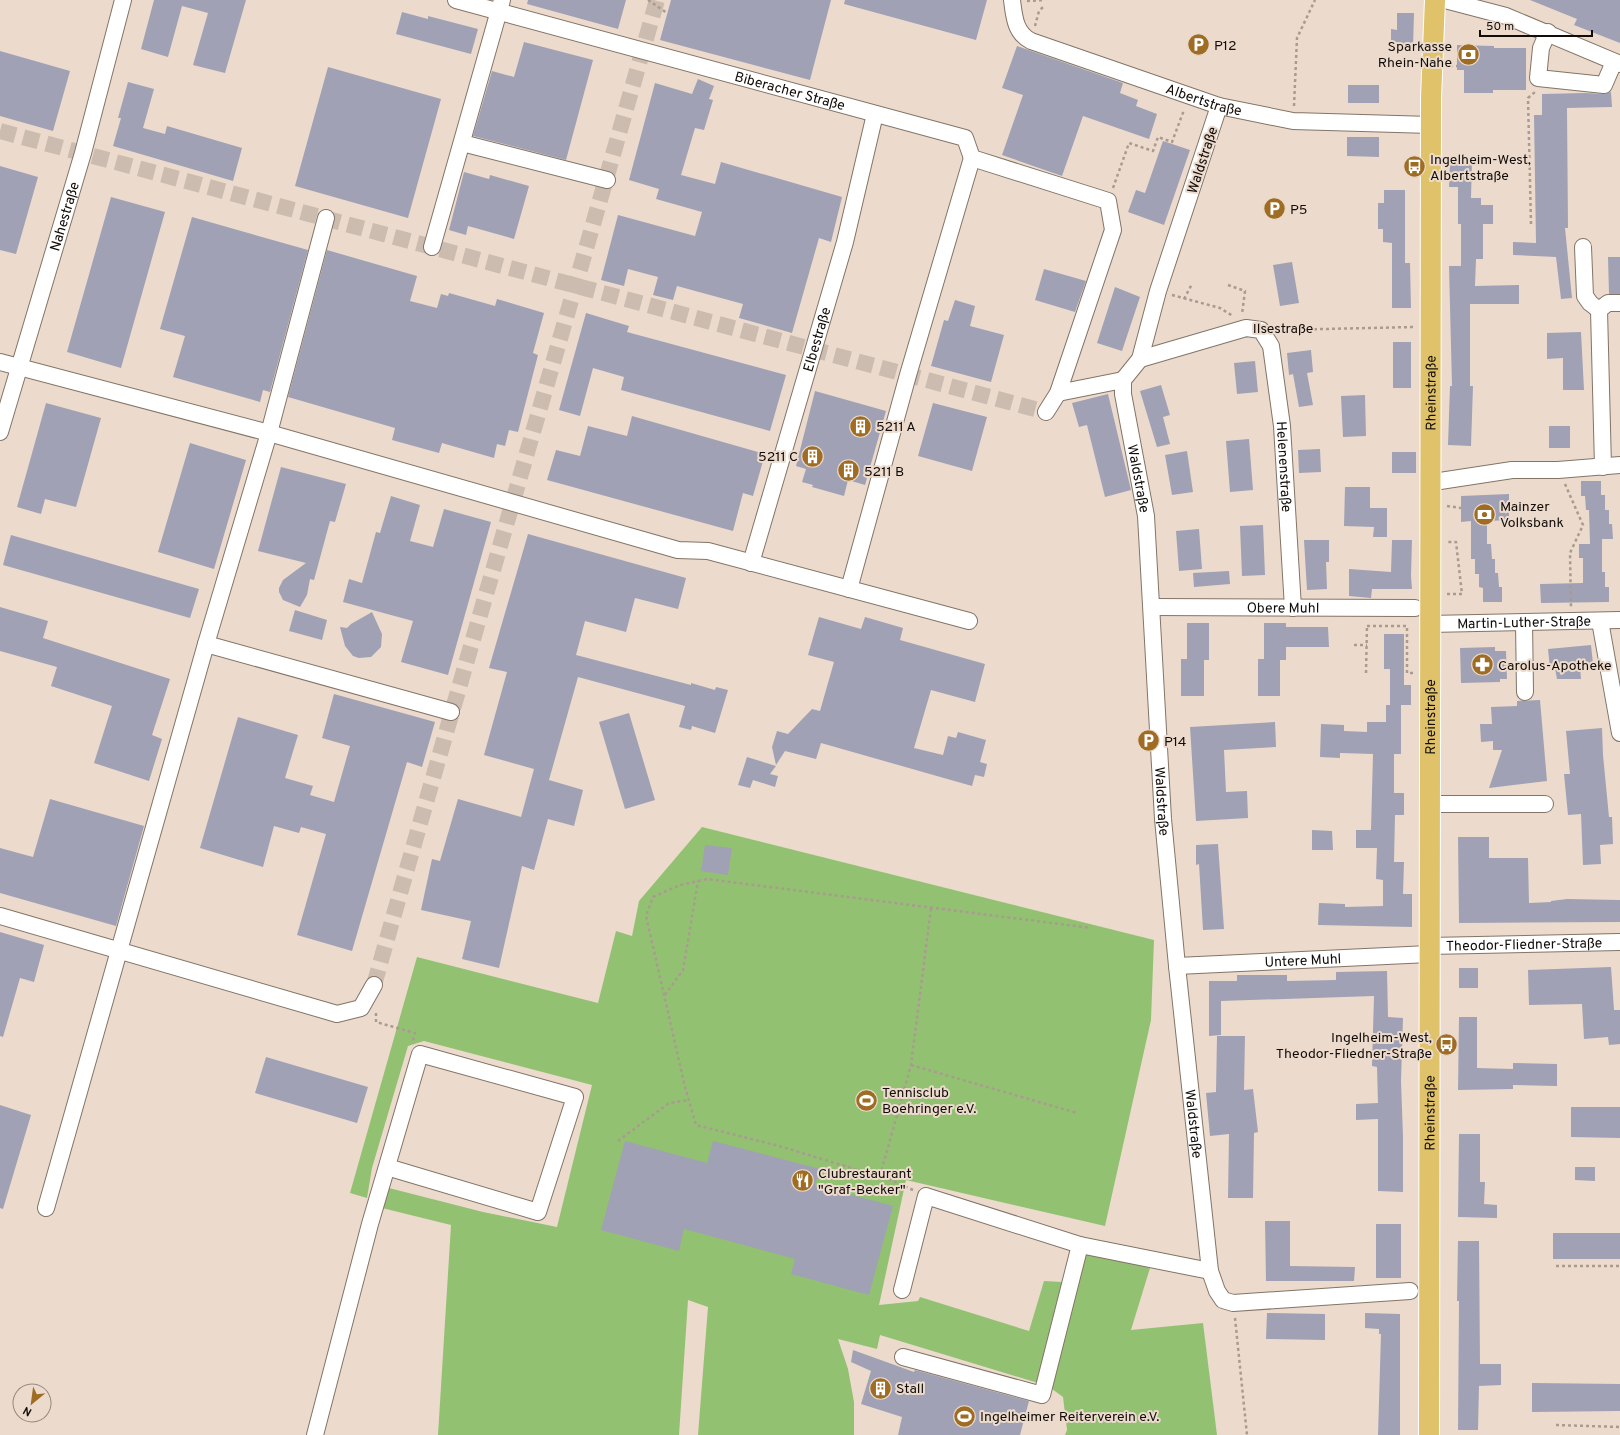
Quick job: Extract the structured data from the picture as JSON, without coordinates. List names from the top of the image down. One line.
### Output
{"streets":{"main road":["Rheinstraße"],"street":["Biberacher Straße","Albertstraße","Waldstraße","Nahestraße","Ilsestraße","Elbestraße","Helenenstraße","Obere Muhl","Martin-Luther-Straße","Theodor-Fliedner-Straße","Untere Muhl"]},"crossings":[["Biberacher Straße","Elbestraße"],["Albertstraße","Waldstraße"],["Albertstraße","Rheinstraße"],["Waldstraße","Ilsestraße"],["Waldstraße","Obere Muhl"],["Waldstraße","Untere Muhl"],["Ilsestraße","Rheinstraße"],["Ilsestraße","Helenenstraße"],["Rheinstraße","Martin-Luther-Straße"],["Rheinstraße","Theodor-Fliedner-Straße"],["Rheinstraße","Untere Muhl"],["Helenenstraße","Obere Muhl"],["Theodor-Fliedner-Straße","Untere Muhl"]],"places":{"parking":["P12","P5","P14"],"bank":["Sparkasse Rhein-Nahe","Mainzer Volksbank"],"bus stop":["Ingelheim-West, Albertstraße","Ingelheim-West, Theodor-Fliedner-Straße"],"building":["5211 A","5211 C","5211 B","Stall"],"pharmacy":["Carolus-Apotheke"],"sports":["Tennisclub Boehringer e.V.","Ingelheimer Reiterverein e.V."],"restaurant":["Clubrestaurant \"Graf-Becker\""]},"scale_bar":"50 m","north":"bottom left"}
